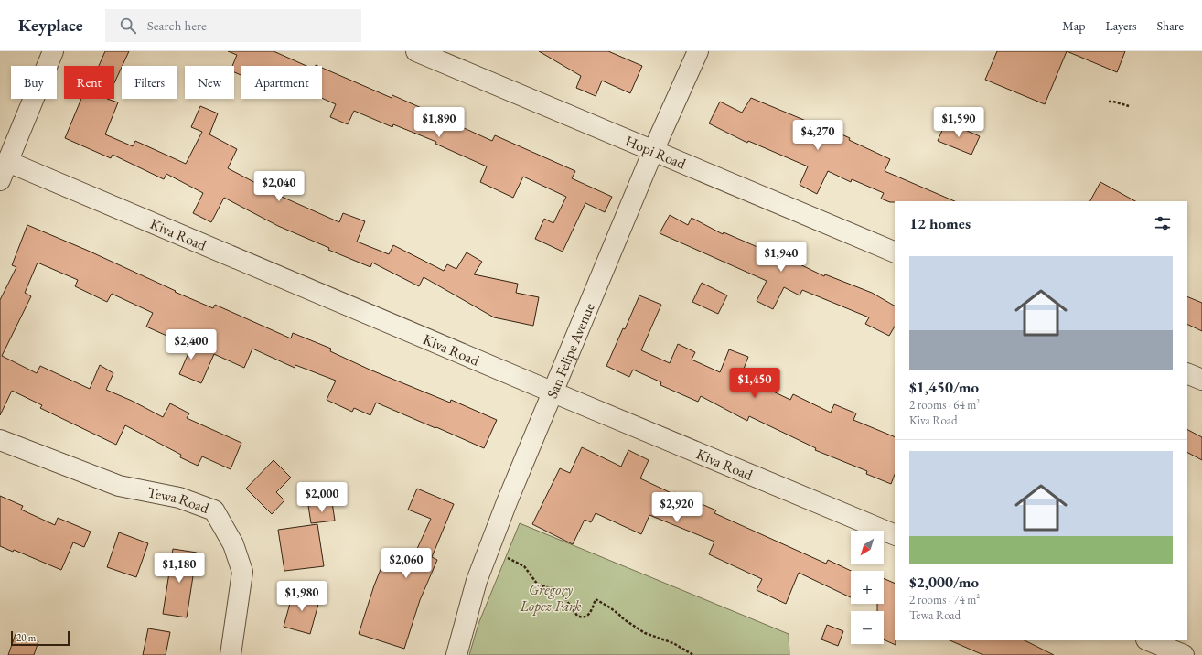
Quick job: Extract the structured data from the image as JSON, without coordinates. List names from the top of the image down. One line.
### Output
{"streets":{"street":["Hopi Road","Kiva Road","San Felipe Avenue","Tewa Road"]},"crossings":[["Hopi Road","San Felipe Avenue"],["Kiva Road","San Felipe Avenue"]],"parks":["Gregory Lopez Park"],"scale_bar":"20 m","north":"bottom left","page":{"header":"Keyplace","search":"Search here","nav":["Map","Layers","Share"],"chip":["Buy","Rent","Filters","New","Apartment"],"price":["$1,890","$1,590","$4,270","$2,040","$1,940","$2,400","$1,450","$2,000","$2,920","$2,060","$1,180","$1,980"],"heading":"12 homes","list":[{"name":"$1,450/mo","note":"2 rooms · 64 m² · Kiva Road"},{"name":"$2,000/mo","note":"2 rooms · 74 m² · Tewa Road"}],"map_buttons":["+","−"],"scale":"20 m"}}
